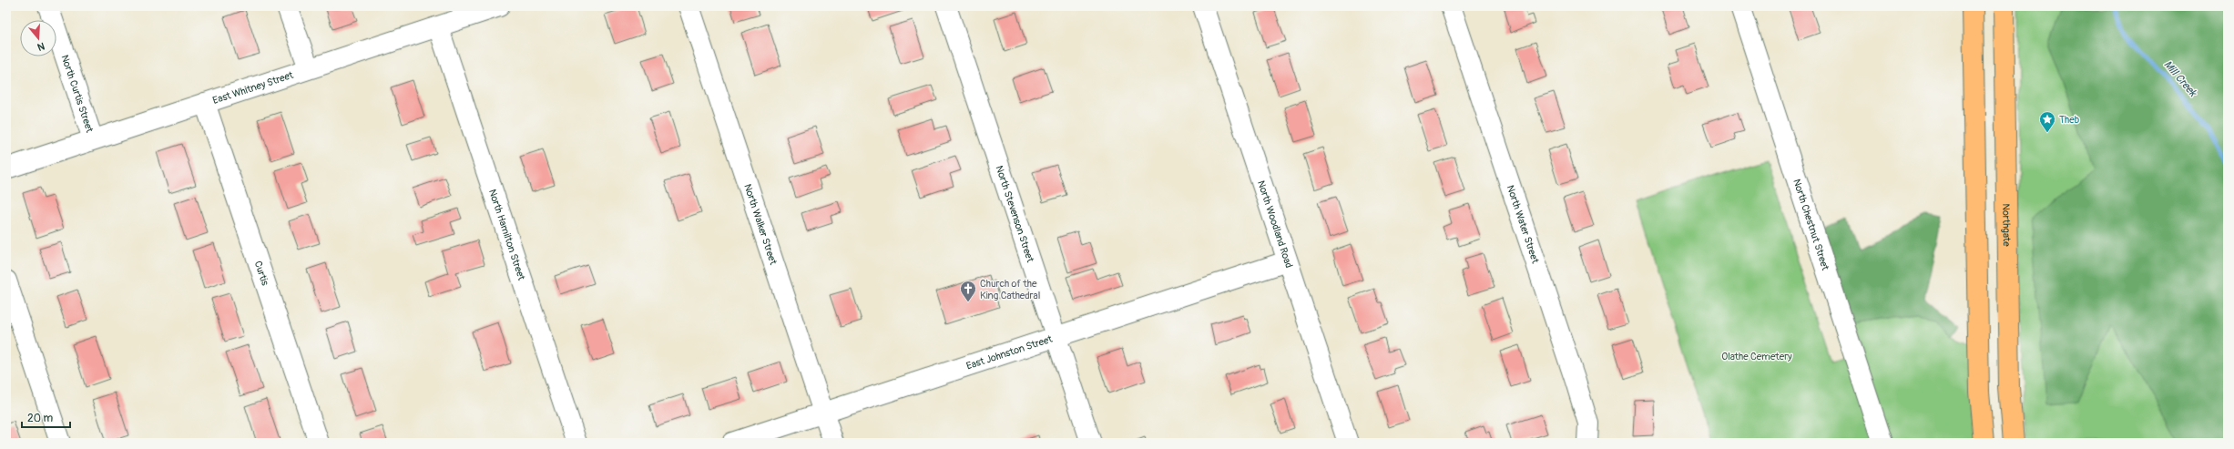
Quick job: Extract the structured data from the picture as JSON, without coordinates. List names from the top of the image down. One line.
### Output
{"streets":{"main road":["Northgate"],"street":["East Whitney Street","North Curtis Street","North Stevenson Street","North Water Street","North Walker Street","North Woodland Road","North Chestnut Street","North Hamilton Street","Curtis","East Johnston Street"]},"crossings":[["East Whitney Street","North Curtis Street"],["East Whitney Street","North Hamilton Street"],["East Whitney Street","Curtis"],["North Stevenson Street","East Johnston Street"],["North Walker Street","East Johnston Street"],["North Woodland Road","East Johnston Street"]],"water":["Mill Creek"],"parks":["Olathe Cemetery"],"places":{"place":["Theb"],"church":["Church of the King Cathedral"]},"scale_bar":"20 m","north":"bottom"}
